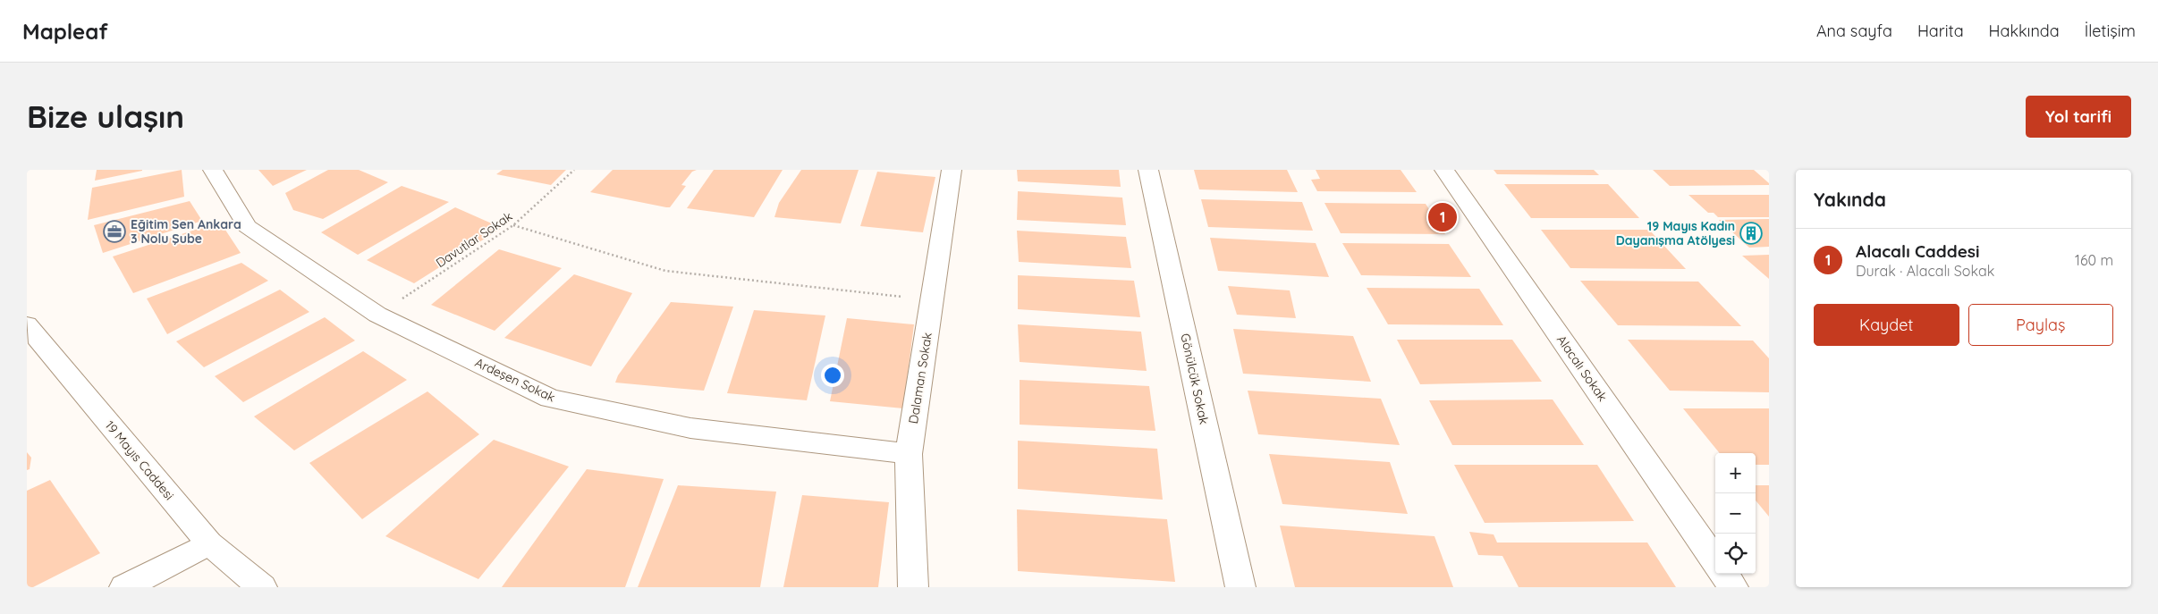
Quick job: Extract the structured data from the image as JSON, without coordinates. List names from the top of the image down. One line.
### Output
{"streets":{"street":["Alacalı Sokak","Dalaman Sokak","Gönülcük Sokak","Ardeşen Sokak","19 Mayıs Caddesi"],"path":["Davutlar Sokak"]},"crossings":[["Davutlar Sokak","Ardeşen Sokak"],["Dalaman Sokak","Ardeşen Sokak"]],"places":{"office":["Eğitim Sen Ankara 3 Nolu Şube"],"building":["19 Mayıs Kadın Dayanışma Atölyesi"]},"page":{"header":"Mapleaf","nav":["Ana sayfa","Harita","Hakkında","İletişim"],"buttons":["Yol tarifi",["Kaydet","Paylaş"]],"title":"Bize ulaşın","heading":"Yakında","pins":"1","list":[{"mark":"1","name":"Alacalı Caddesi","note":"Durak · Alacalı Sokak","value":"160 m"}],"map_buttons":["+","−"]}}
